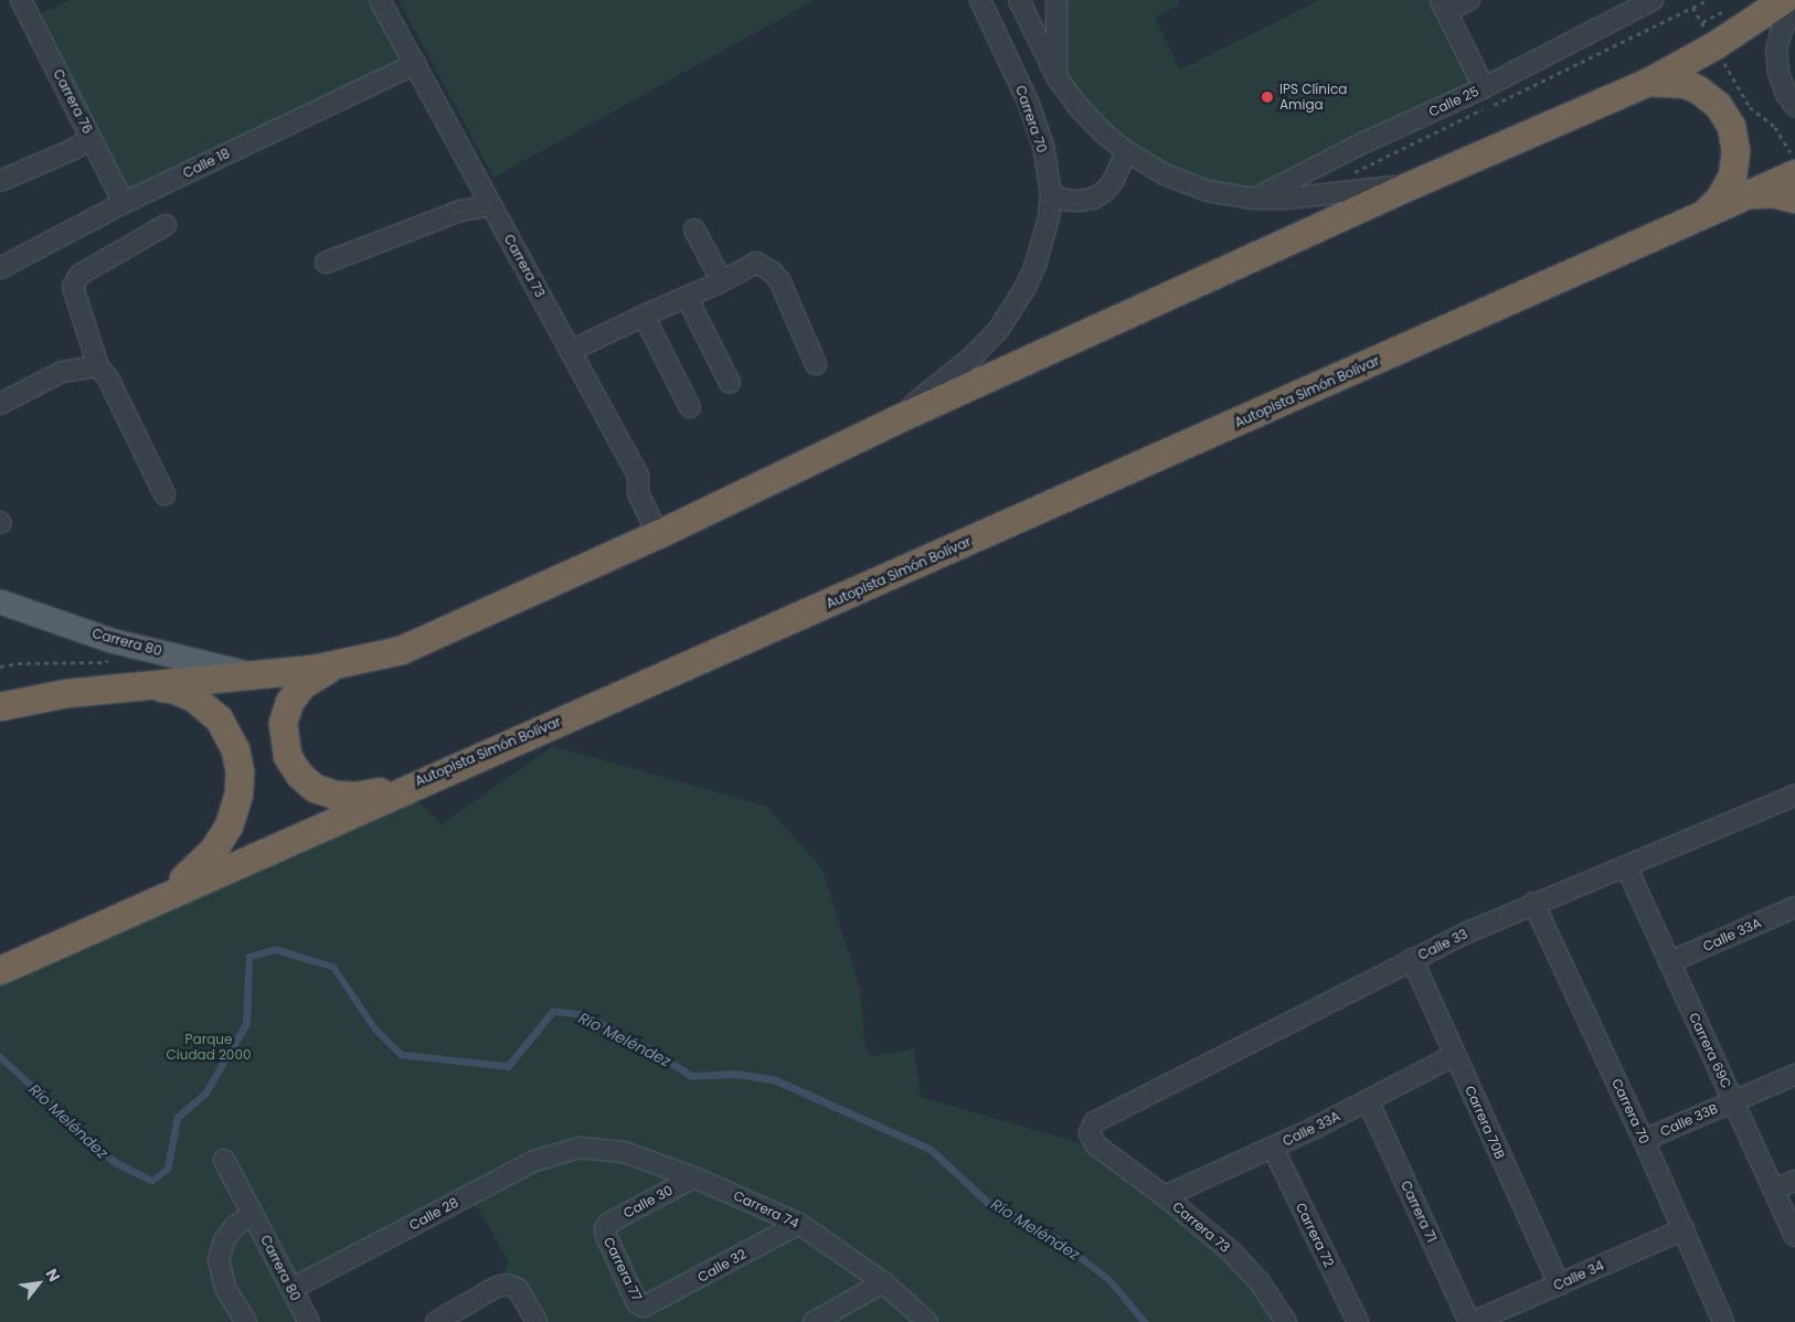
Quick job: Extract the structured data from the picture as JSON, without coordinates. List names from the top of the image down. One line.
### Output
{"streets":{"highway":["Autopista Simón Bolívar"],"main road":["Carrera 80"],"street":["Carrera 76","Calle 25","Carrera 70","Calle 18","Carrera 73","Calle 33A","Calle 33","Carrera 69C","Calle 33B","Carrera 70B","Calle 30","Carrera 74","Carrera 71","Calle 28","Carrera 72","Calle 32","Carrera 77","Calle 34"]},"crossings":[["Carrera 76","Calle 18"],["Carrera 70","Calle 33"],["Carrera 70","Calle 33B"],["Carrera 70","Calle 34"],["Calle 18","Carrera 73"],["Carrera 73","Calle 33A"],["Carrera 73","Calle 33"],["Carrera 80","Calle 28"],["Calle 33A","Carrera 69C"],["Calle 33A","Carrera 70B"],["Calle 33A","Carrera 71"],["Calle 33A","Carrera 72"],["Calle 33","Carrera 69C"],["Calle 33","Carrera 70B"],["Carrera 69C","Calle 33B"],["Carrera 70B","Calle 34"],["Calle 30","Carrera 74"],["Calle 30","Carrera 77"],["Carrera 74","Calle 28"],["Carrera 74","Calle 32"],["Carrera 71","Calle 34"],["Calle 32","Carrera 77"]],"water":["Río Meléndez"],"parks":["Parque Ciudad 2000"],"places":["IPS Clínica Amiga"],"north":"top right"}
